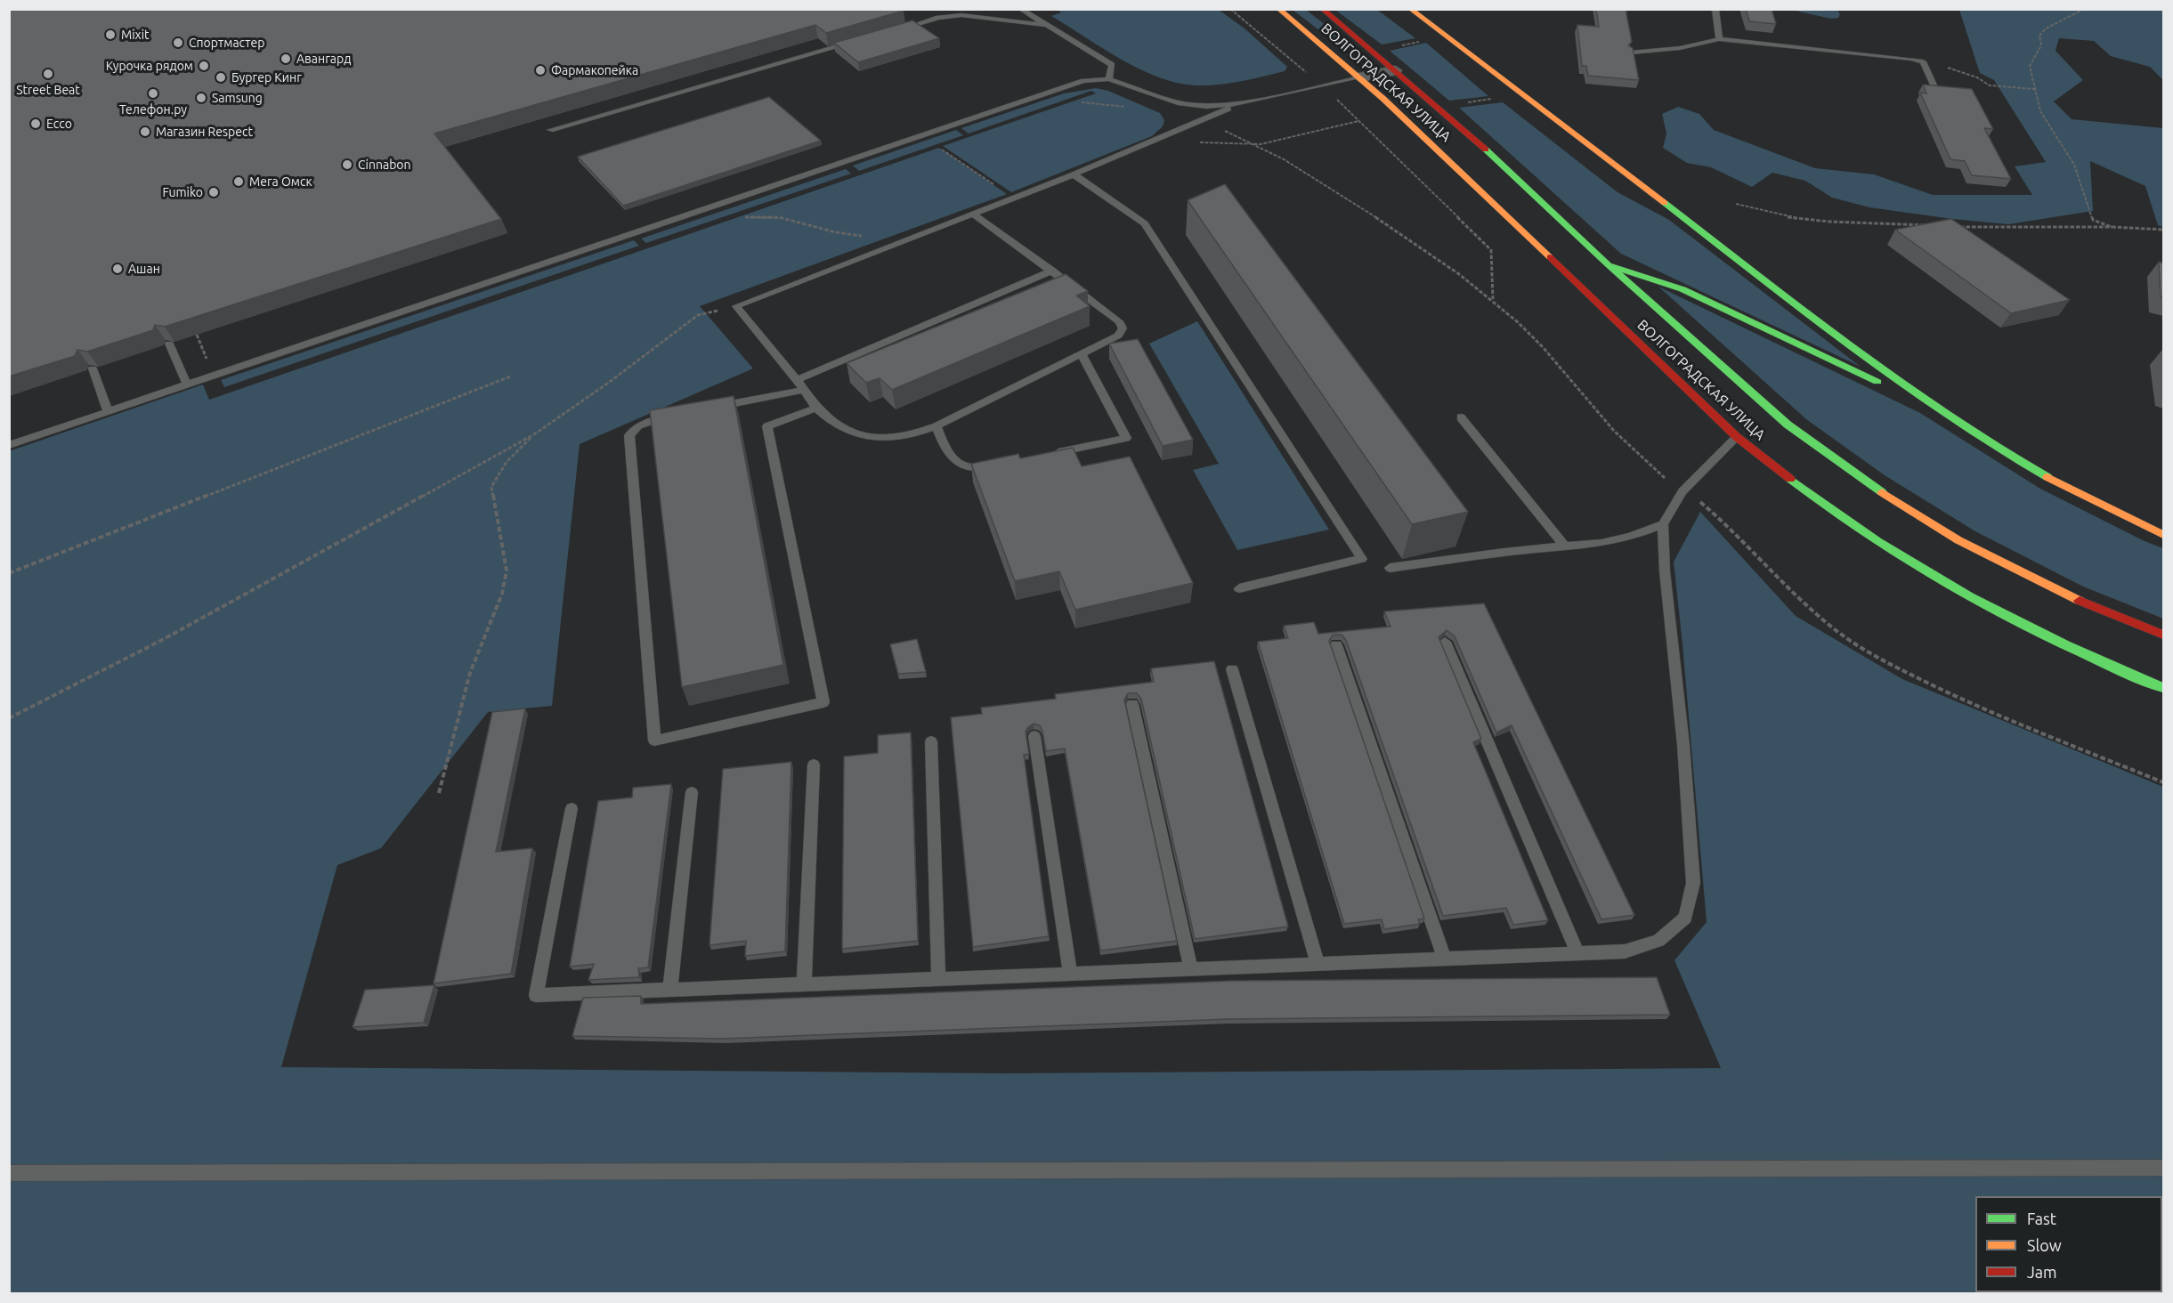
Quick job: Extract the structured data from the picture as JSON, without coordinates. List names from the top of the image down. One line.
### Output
{"streets":{"main road":["ВОЛГОГРАДСКАЯ УЛИЦА"]},"places":["Mixit","Спортмастер","Авангард","Курочка рядом","Фармакопейка","Street Beat","Бургер Кинг","Телефон.ру","Samsung","Ecco","Магазин Respect","Cinnabon","Мега Омск","Fumiko","Ашан"],"legend":["Fast","Slow","Jam"]}
